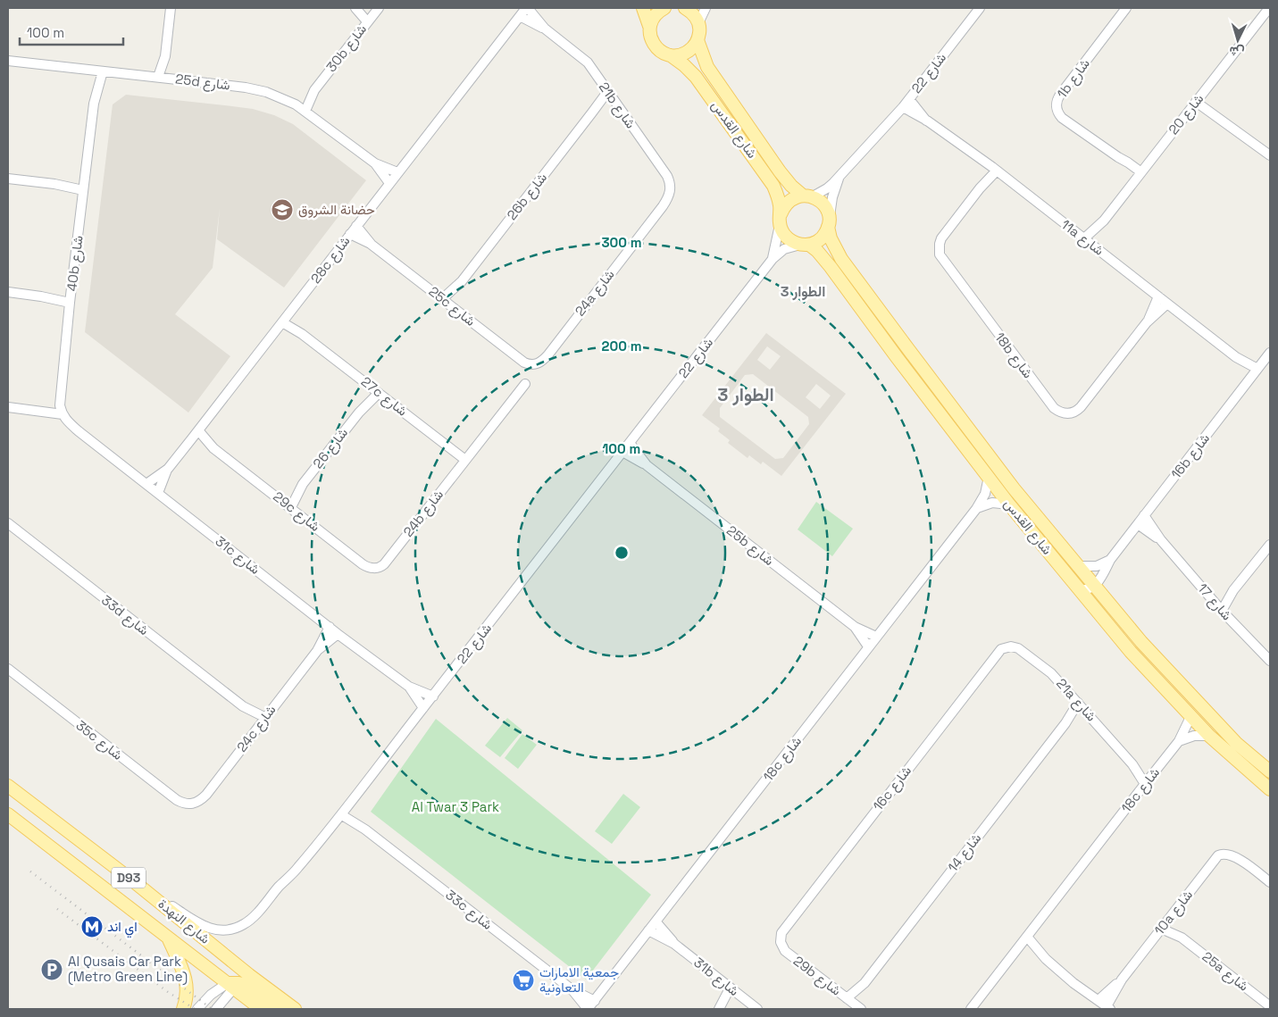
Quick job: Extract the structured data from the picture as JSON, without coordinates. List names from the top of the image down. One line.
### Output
{"streets":{"main road":["شارع القدس","D93","شارع النهدة"],"street":["30b شارع","شارع 22","1b شارع","25d شارع","21b شارع","شارع 20","26b شارع","11a شارع","28c شارع","40b شارع","24a شارع","25c شارع","18b شارع","27c شارع","شارع 26","16b شارع","29c شارع","24b شارع","25b شارع","31c شارع","شارع 17","33d شارع","21a شارع","24c شارع","35c شارع","18c شارع","16c شارع","شارع 14","33c شارع","10a شارع","25a شارع","29b شارع","31b شارع"]},"crossings":[["30b شارع","25d شارع"],["شارع 22","شارع القدس"],["شارع 22","11a شارع"],["شارع 22","25b شارع"],["شارع 22","31c شارع"],["شارع 22","33c شارع"],["شارع 22","شارع النهدة"],["1b شارع","شارع 20"],["25d شارع","28c شارع"],["25d شارع","40b شارع"],["21b شارع","26b شارع"],["21b شارع","28c شارع"],["21b شارع","24a شارع"],["شارع 20","11a شارع"],["شارع القدس","16b شارع"],["شارع القدس","18c شارع"],["26b شارع","25c شارع"],["11a شارع","18b شارع"],["11a شارع","16b شارع"],["28c شارع","25c شارع"],["28c شارع","27c شارع"],["28c شارع","29c شارع"],["28c شارع","31c شارع"],["40b شارع","31c شارع"],["24a شارع","25c شارع"],["27c شارع","شارع 26"],["27c شارع","24b شارع"],["شارع 26","29c شارع"],["16b شارع","شارع 17"],["29c شارع","24b شارع"],["25b شارع","18c شارع"],["31c شارع","24c شارع"],["33d شارع","24c شارع"],["21a شارع","18c شارع"],["21a شارع","16c شارع"],["21a شارع","شارع 14"],["24c شارع","35c شارع"],["18c شارع","33c شارع"],["18c شارع","31b شارع"],["16c شارع","29b شارع"],["شارع 14","29b شارع"],["10a شارع","25a شارع"]],"districts":["الطوار 3","الطوار 3"],"parks":["Al Twar 3 Park"],"places":{"school or university":["حضانة الشروق"],"metro station":["اي اند"],"parking":["Al Qusais Car Park (Metro Green Line)"],"supermarket":["جمعية الامارات التعاونية"]},"scale_bar":"100 m","north":"bottom","rings":["300 m","200 m","100 m"]}
